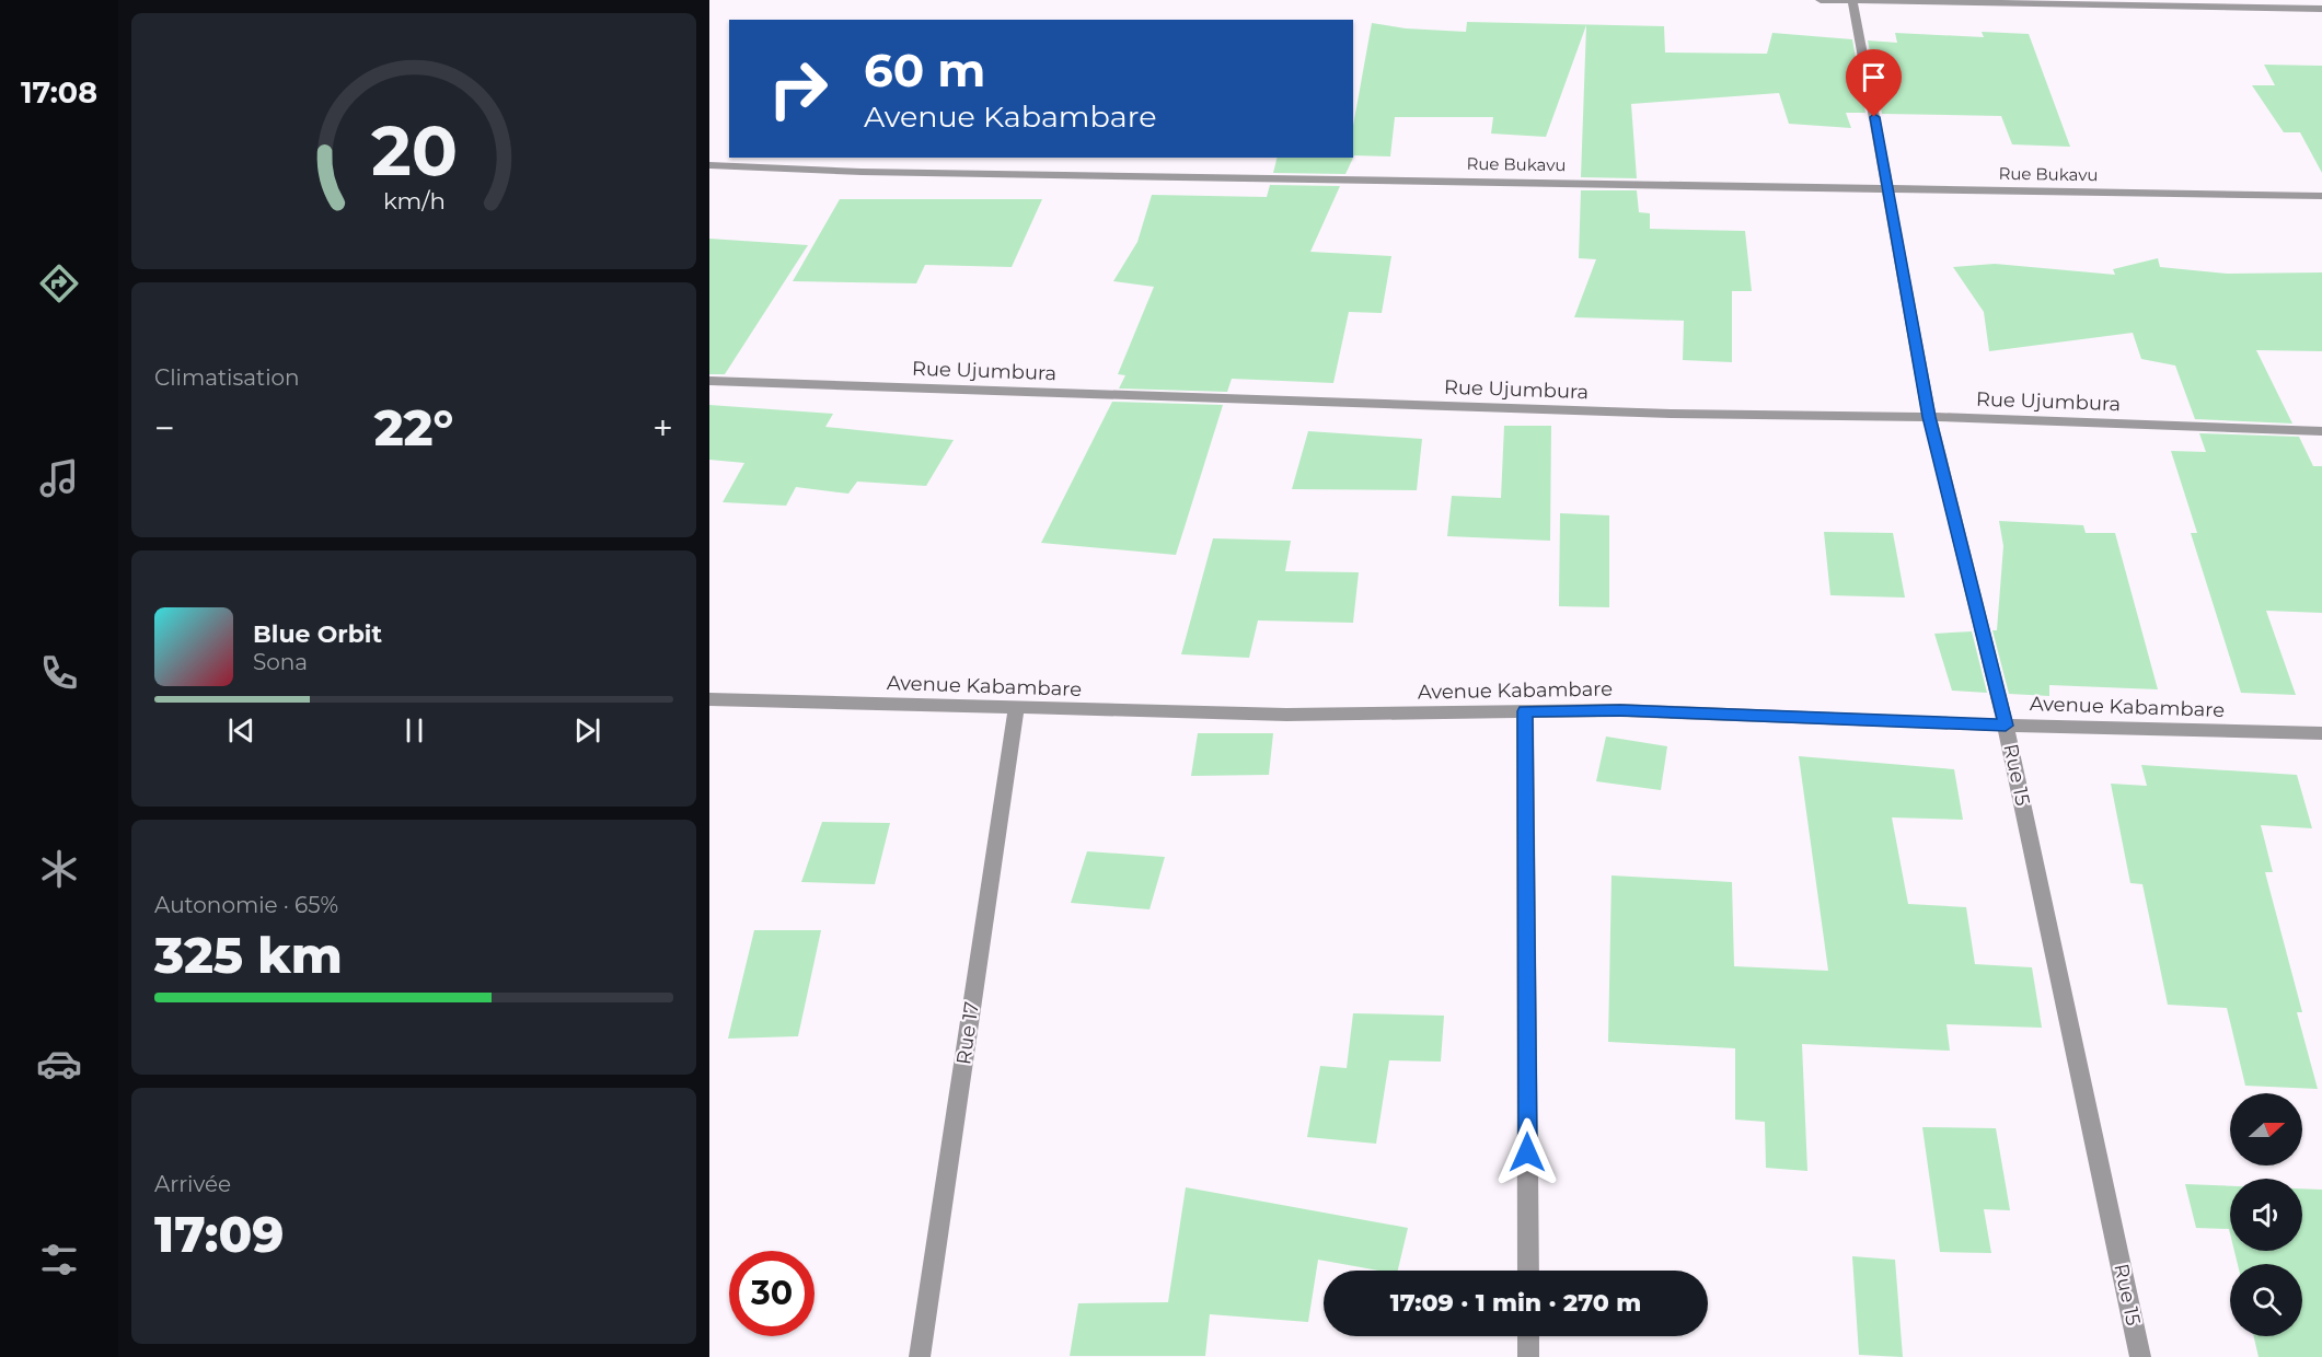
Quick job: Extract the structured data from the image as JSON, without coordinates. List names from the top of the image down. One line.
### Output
{"streets":{"street":["Rue Bukavu","Rue Ujumbura","Avenue Kabambare","Rue 15","Rue 17"]},"crossings":[["Rue Bukavu","Rue 15"],["Rue Ujumbura","Rue 15"],["Avenue Kabambare","Rue 15"],["Avenue Kabambare","Rue 17"]],"north":"right","page":{"tabs":"17:08","turn":["60 m","Avenue Kabambare"],"tile":["Climatisation",["Autonomie · 65%","325 km"],["Arrivée","17:09"]],"heat":["−","22°","+"],"song":["Blue Orbit","Sona"],"limit":"30","trip":"17:09 · 1 min · 270 m","gauge":["20","km/h"]}}
